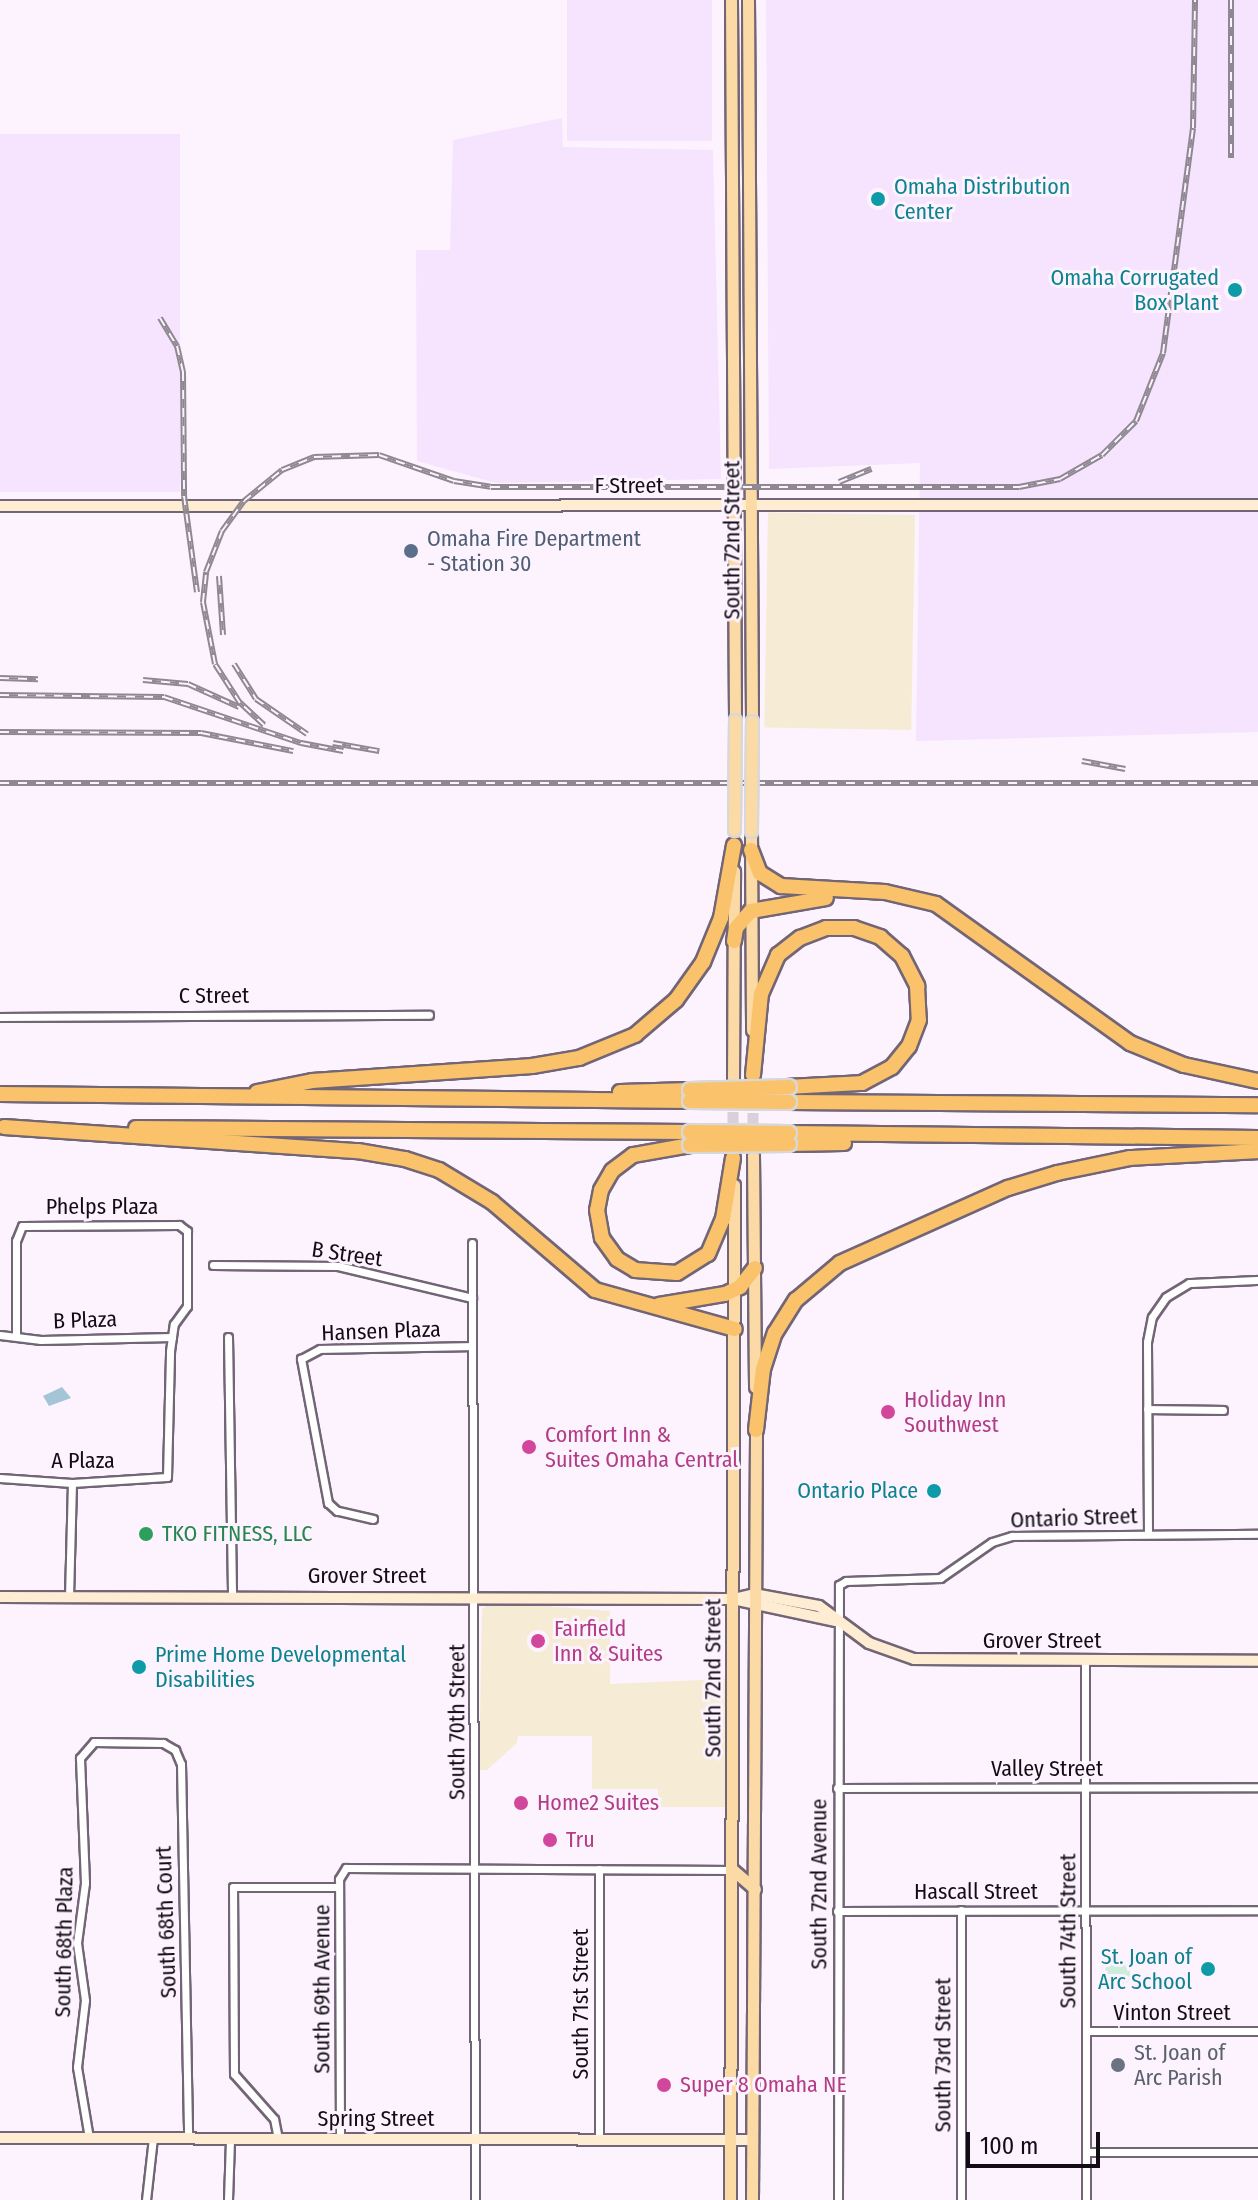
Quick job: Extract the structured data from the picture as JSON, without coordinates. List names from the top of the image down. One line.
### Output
{"streets":{"main road":["South 72nd Street"],"street":["F Street","C Street","Phelps Plaza","B Street","B Plaza","Hansen Plaza","A Plaza","Ontario Street","Grover Street","South 70th Street","Valley Street","South 72nd Avenue","Hascall Street","South 68th Court","South 74th Street","South 68th Plaza","South 69th Avenue","South 71st Street","Vinton Street","South 73rd Street","Spring Street"]},"crossings":[["F Street","South 72nd Street"],["South 72nd Street","Grover Street"],["South 72nd Street","Spring Street"],["Phelps Plaza","B Plaza"],["Phelps Plaza","A Plaza"],["B Street","South 70th Street"],["B Plaza","A Plaza"],["Hansen Plaza","South 70th Street"],["Ontario Street","South 72nd Avenue"],["Grover Street","South 70th Street"],["Grover Street","South 72nd Avenue"],["Grover Street","South 74th Street"],["South 70th Street","Spring Street"],["Valley Street","South 72nd Avenue"],["Valley Street","South 74th Street"],["South 72nd Avenue","Hascall Street"],["Hascall Street","South 74th Street"],["Hascall Street","South 73rd Street"],["South 68th Court","South 68th Plaza"],["South 68th Court","Spring Street"],["South 74th Street","Vinton Street"],["South 68th Plaza","Spring Street"],["South 69th Avenue","Spring Street"],["South 71st Street","Spring Street"]],"places":["Omaha Distribution Center","Omaha Corrugated Box Plant","Omaha Fire Department - Station 30","Holiday Inn Southwest","Comfort Inn & Suites Omaha Central","Ontario Place","TKO FITNESS, LLC","Fairfield Inn & Suites","Prime Home Developmental Disabilities","Home2 Suites","Tru","St. Joan of Arc School","St. Joan of Arc Parish","Super 8 Omaha NE"],"scale_bar":"100 m"}
